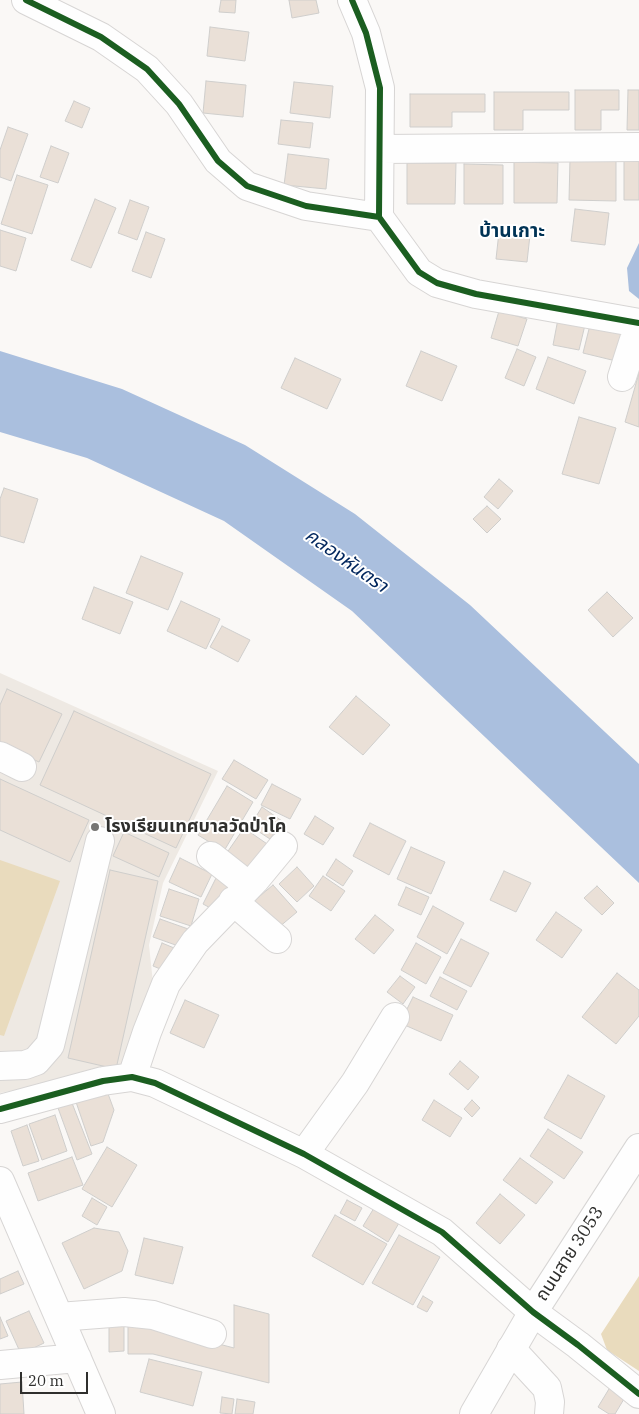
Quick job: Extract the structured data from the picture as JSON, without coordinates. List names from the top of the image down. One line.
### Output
{"streets":{"street":["ถนนสาย 3053"]},"districts":["บ้านเกาะ"],"water":["คลองหันตรา"],"places":["โรงเรียนเทศบาลวัดป่าโค"],"scale_bar":"20 m"}
